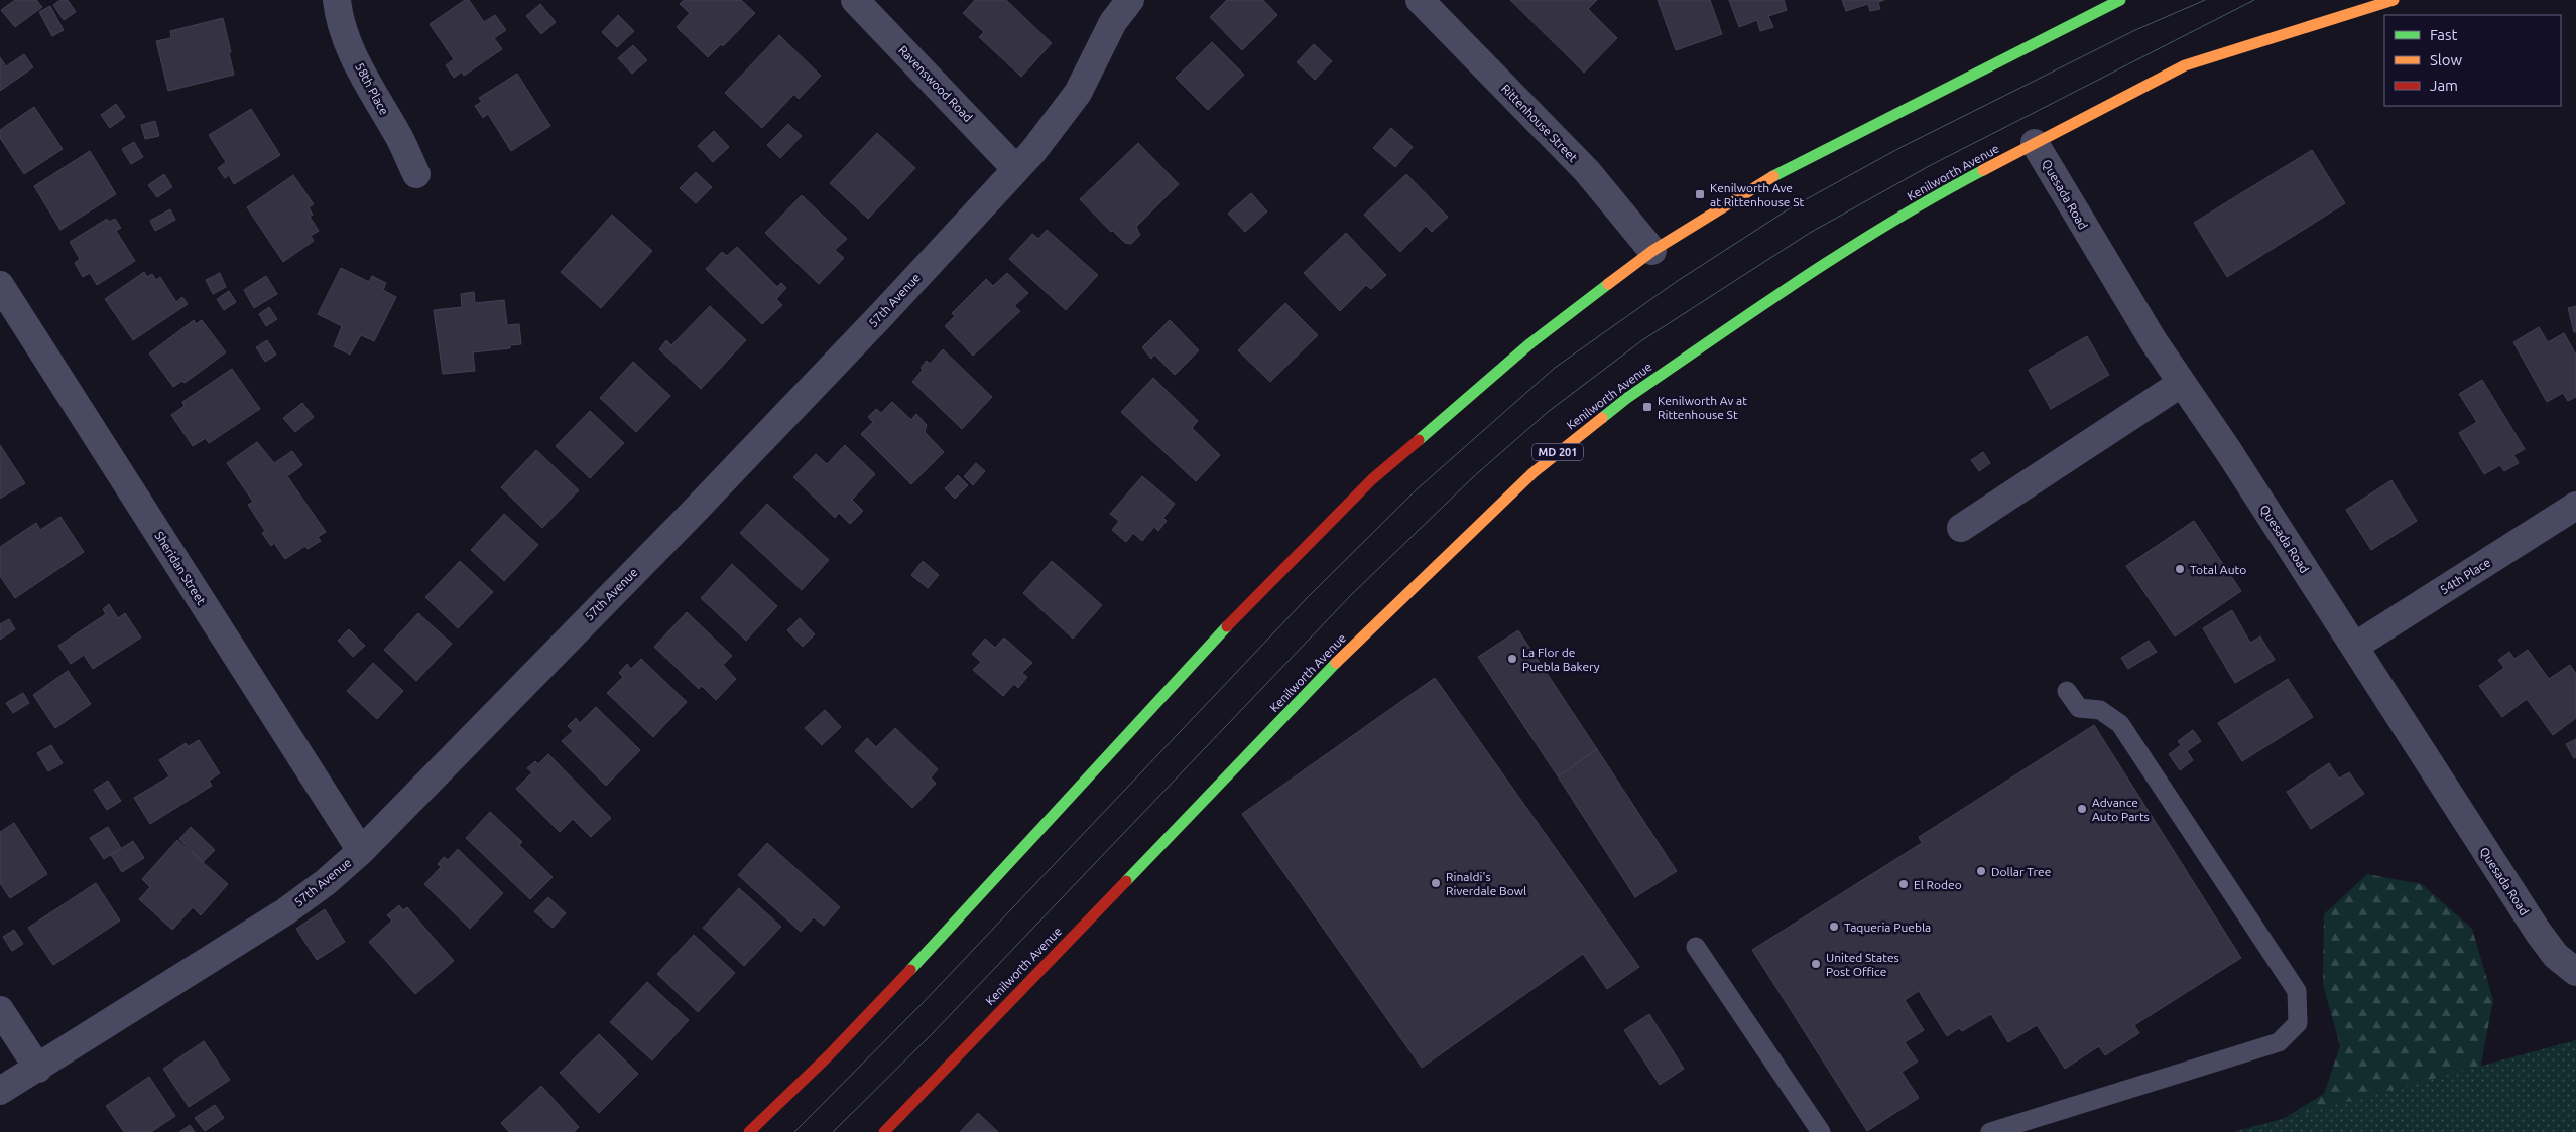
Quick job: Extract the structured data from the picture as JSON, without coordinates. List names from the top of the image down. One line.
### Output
{"streets":{"main road":["Kenilworth Avenue","MD 201"],"street":["Ravenswood Road","58th Place","Rittenhouse Street","Quesada Road","57th Avenue","Sheridan Street","54th Place"]},"crossings":[["Ravenswood Road","57th Avenue"],["Kenilworth Avenue","Quesada Road"],["Quesada Road","54th Place"],["57th Avenue","Sheridan Street"]],"places":{"transit":["Kenilworth Ave at Rittenhouse St","Kenilworth Av at Rittenhouse St"],"other":["Total Auto","La Flor de Puebla Bakery","Advance Auto Parts","Dollar Tree","Rinaldi's Riverdale Bowl","El Rodeo","Taqueria Puebla","United States Post Office"]},"legend":["Fast","Slow","Jam"]}
